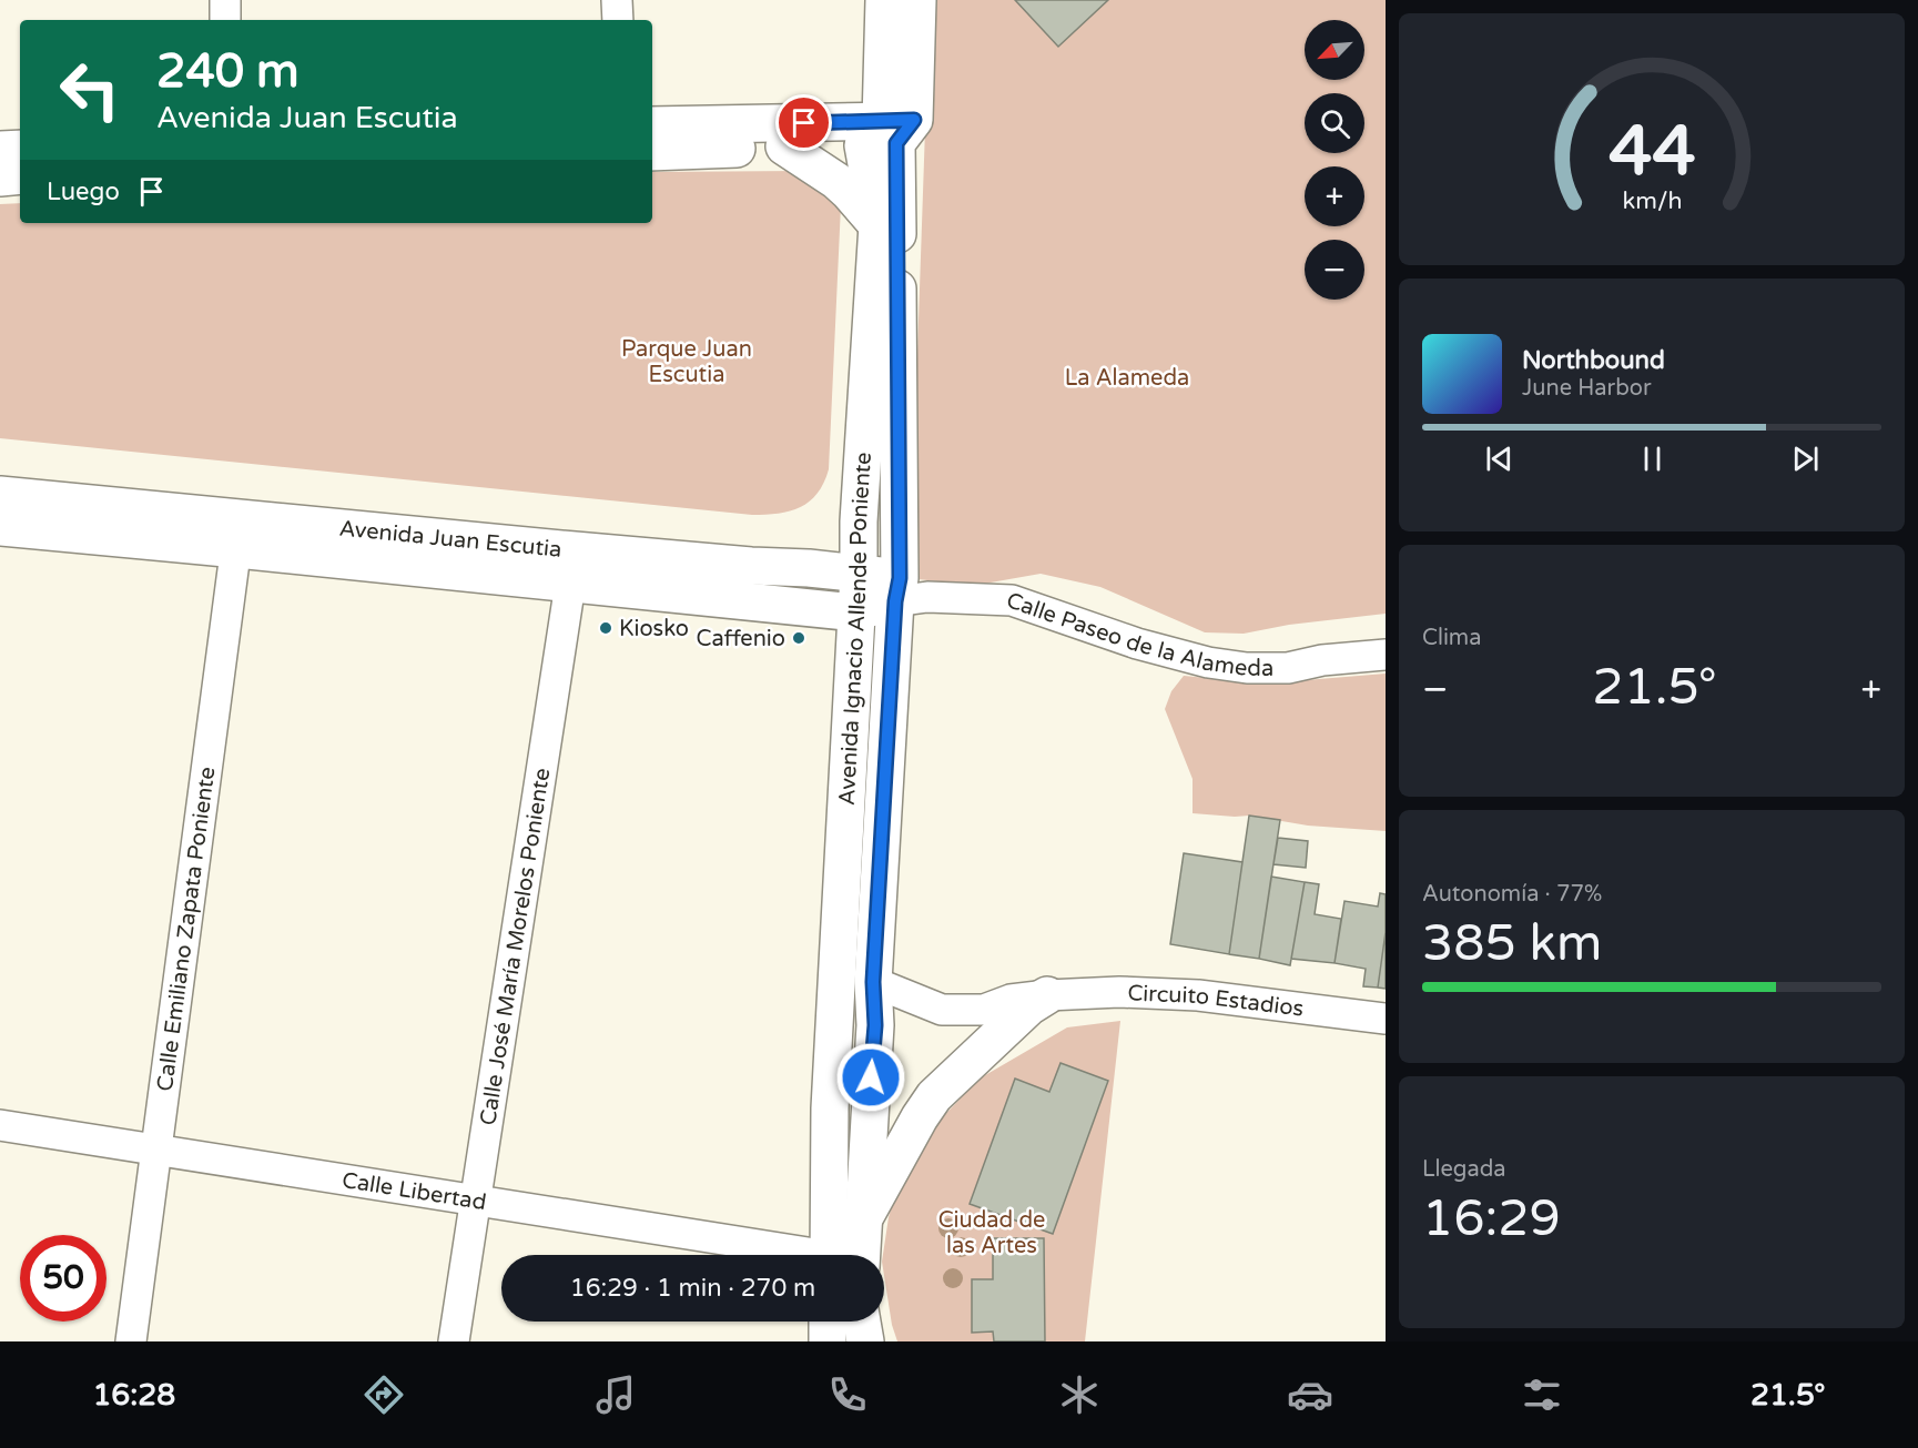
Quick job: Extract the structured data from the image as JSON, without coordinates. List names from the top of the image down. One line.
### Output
{"streets":{"main road":["Avenida Juan Escutia","Avenida Ignacio Allende Poniente"],"street":["Calle Paseo de la Alameda","Calle Emiliano Zapata Poniente","Calle José María Morelos Poniente","Circuito Estadios","Calle Libertad"]},"crossings":[["Avenida Juan Escutia","Avenida Ignacio Allende Poniente"],["Avenida Juan Escutia","Calle Paseo de la Alameda"],["Avenida Juan Escutia","Calle Emiliano Zapata Poniente"],["Avenida Juan Escutia","Calle José María Morelos Poniente"],["Avenida Ignacio Allende Poniente","Calle Paseo de la Alameda"],["Avenida Ignacio Allende Poniente","Circuito Estadios"],["Calle Emiliano Zapata Poniente","Calle Libertad"],["Calle José María Morelos Poniente","Calle Libertad"]],"parks":["Parque Juan Escutia","La Alameda","Ciudad de las Artes"],"places":["Kiosko","Caffenio"],"north":"bottom left","page":{"map_buttons":["+","−"],"turn":["240 m","Avenida Juan Escutia"],"then":"Luego","song":["Northbound","June Harbor"],"tile":["Clima",["Autonomía · 77%","385 km"],["Llegada","16:29"]],"heat":["−","21.5°","+"],"limit":"50","trip":"16:29 · 1 min · 270 m","tabs":["16:28","21.5°"],"gauge":["44","km/h"]}}
